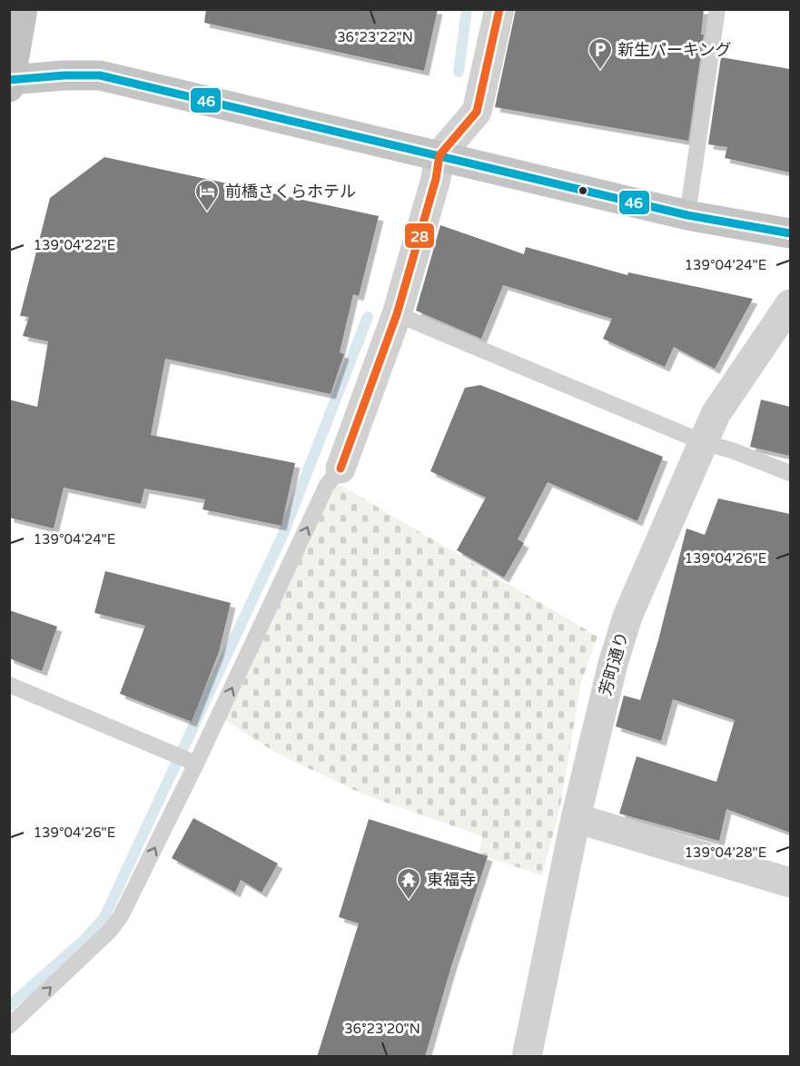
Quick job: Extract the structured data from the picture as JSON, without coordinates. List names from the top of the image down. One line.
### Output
{"streets":{"street":["芳町通り"]},"places":{"parking":["新生パーキング"],"hotel":["前橋さくらホテル"],"temple":["東福寺"]},"lines":["transit line 28","transit line 46"],"coordinates":["36°23'22\"N","139°04'22\"E","139°04'24\"E","139°04'26\"E","139°04'28\"E","36°23'20\"N"]}
